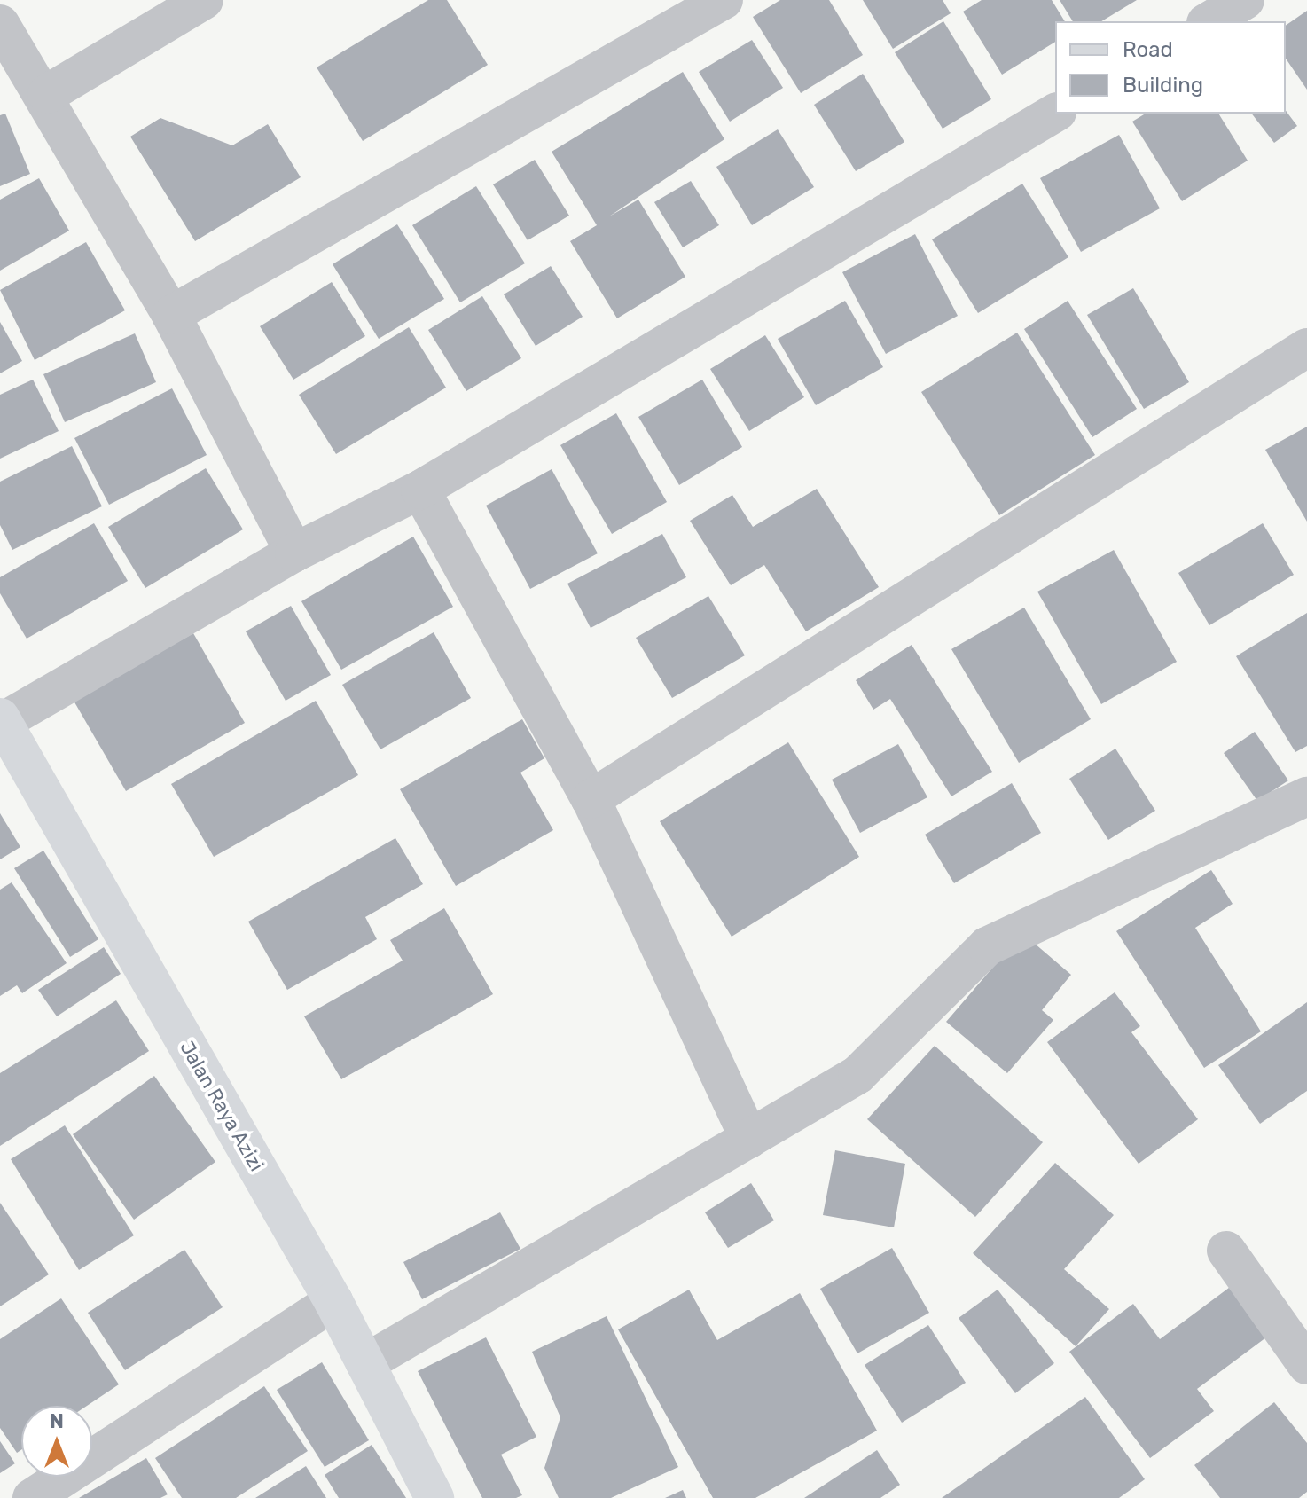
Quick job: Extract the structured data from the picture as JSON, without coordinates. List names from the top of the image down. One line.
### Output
{"streets":{"street":["Jalan Raya Azizi"]},"legend":["Road","Building"],"north":"top"}
